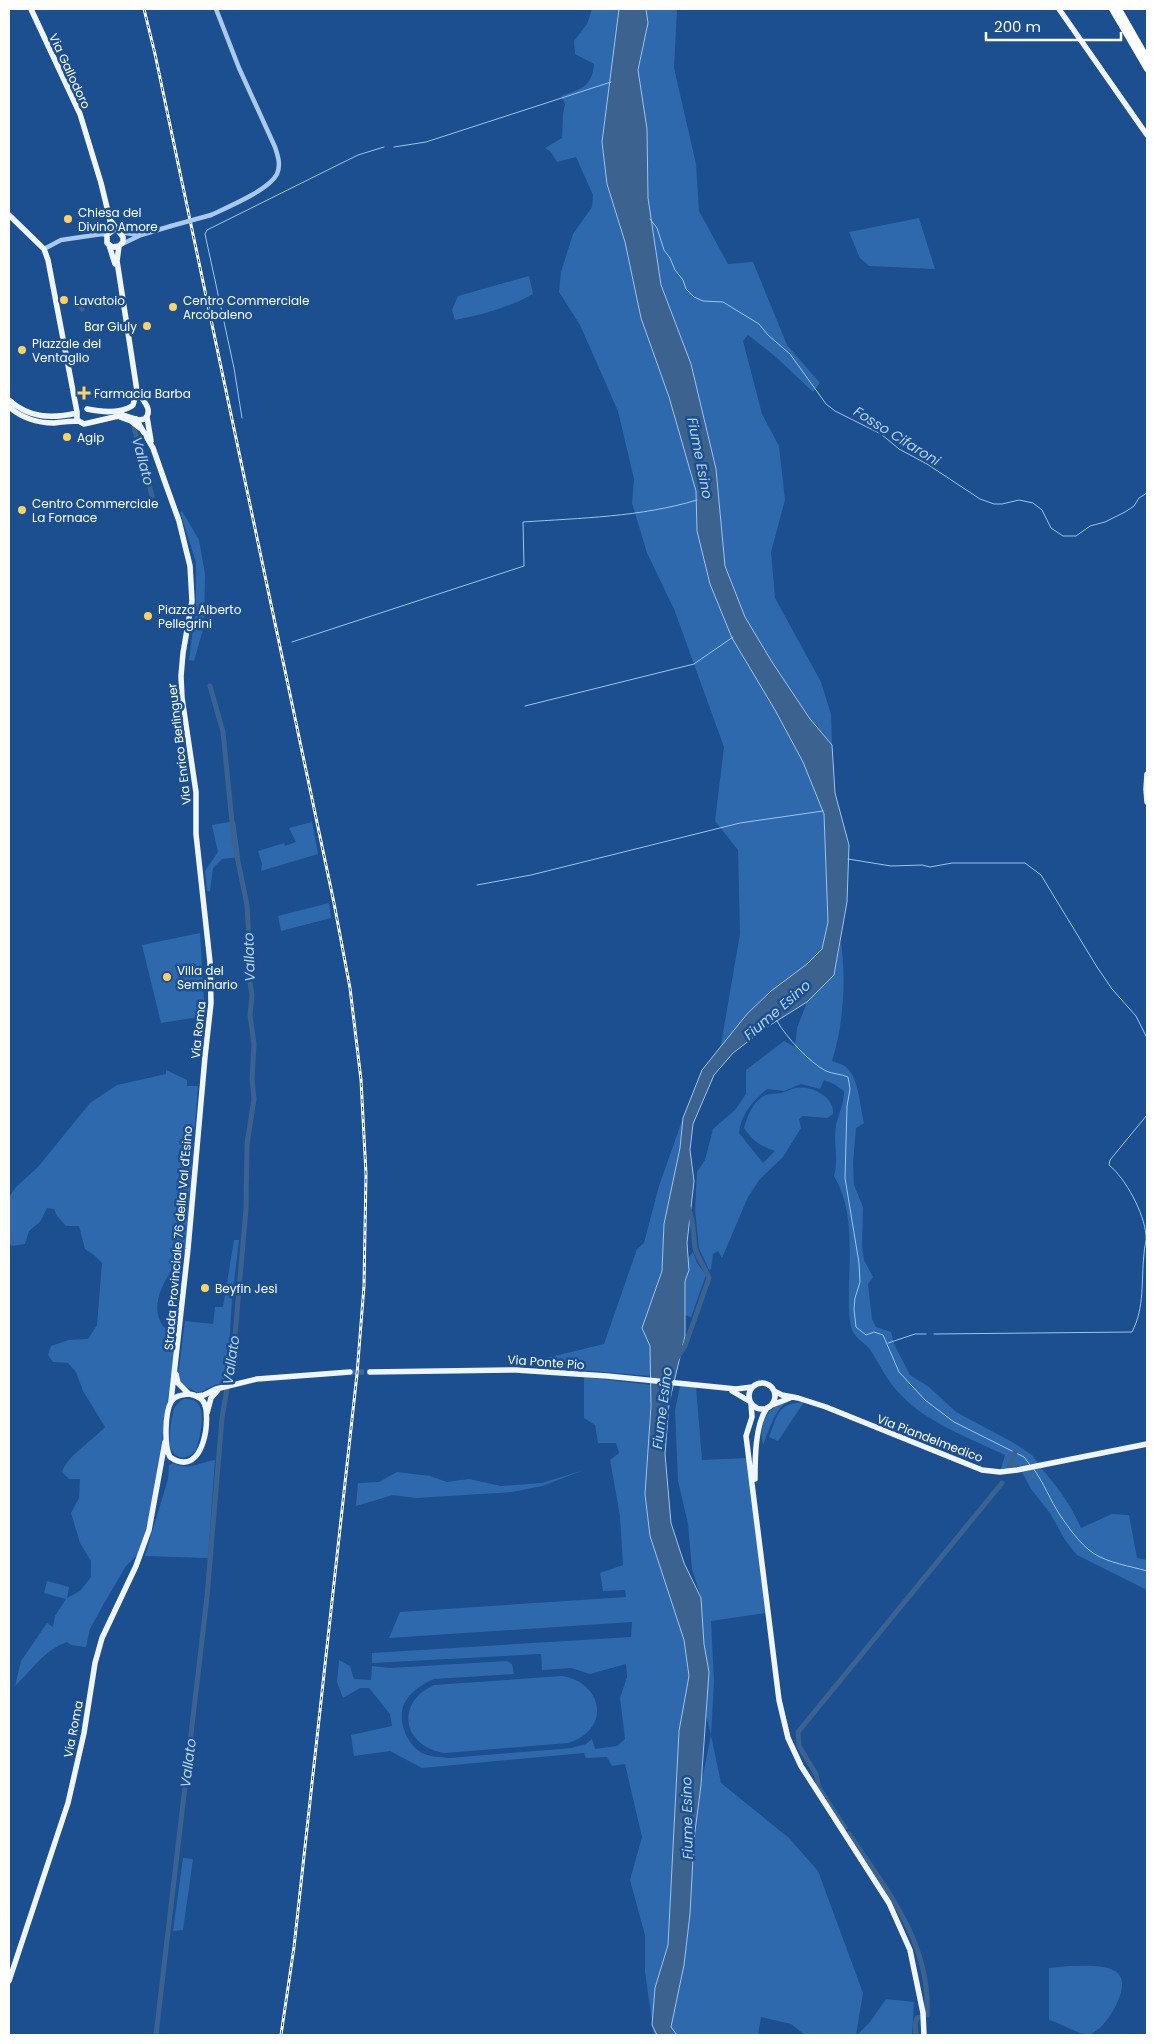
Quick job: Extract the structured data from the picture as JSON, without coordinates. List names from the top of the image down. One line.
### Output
{"streets":{"main road":["Via Gallodoro","Via Enrico Berlinguer","Via Roma","Strada Provinciale 76 della Val d'Esino","Via Ponte Pio","Via Piandelmedico"]},"crossings":[["Via Enrico Berlinguer","Via Roma"],["Via Roma","Strada Provinciale 76 della Val d'Esino"],["Via Ponte Pio","Via Piandelmedico"]],"water":["Fosso Cifaroni","Fiume Esino","Vallato"],"places":{"other":["Chiesa del Divino Amore","Lavatoio","Centro Commerciale Arcobaleno","Bar Giuly","Piazzale del Ventaglio","Agip","Centro Commerciale La Fornace","Piazza Alberto Pellegrini","Villa del Seminario","Beyfin Jesi"],"health":["Farmacia Barba"]},"scale_bar":"200 m"}
